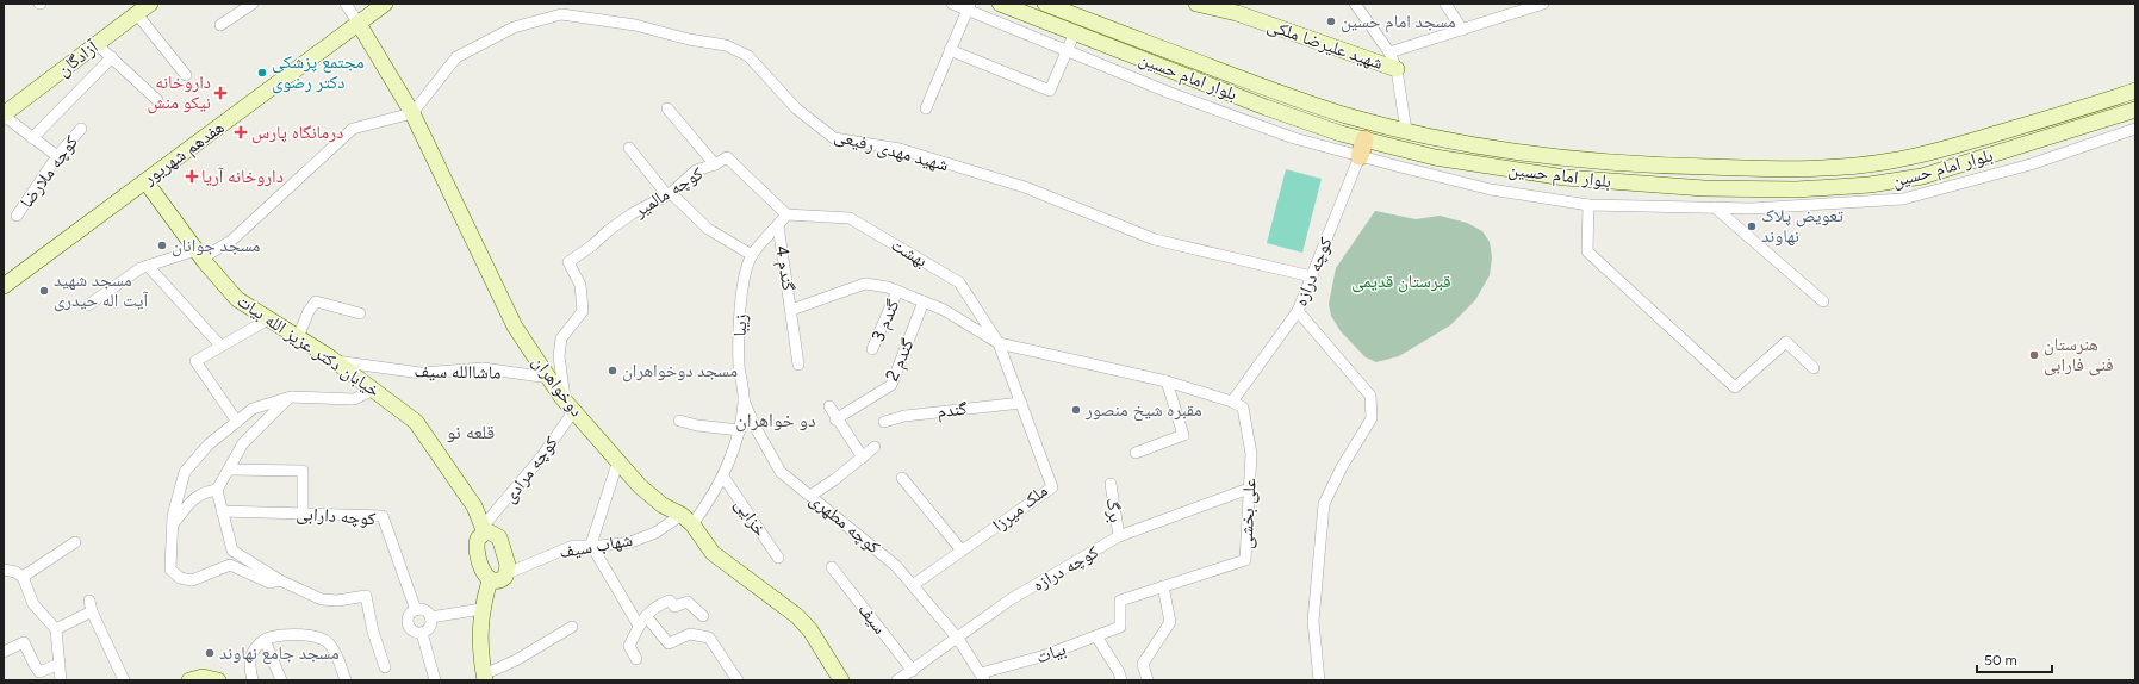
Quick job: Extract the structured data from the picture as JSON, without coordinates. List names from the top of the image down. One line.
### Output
{"streets":{"main road":["شهید علیرضا ملکی","آزادگان","بلوار امام حسین","هفدهم شهریور","خیابان دکتر عزیز الله بیات","دوخواهران"],"street":["شهید مهدی رفیعی","کوچه ملارضا","کوچه مالمیر","بهشت","گندم 4","کوچه درازه","گندم 3","زیبا","گندم 2","ماشاالله سیف","گندم","کوچه مرادی","ملک میرزا","برگ","علی بخشی","کوچه دارابی","خزایی","کوچه مطهری","شهاب سیف","سیف","بیات"]},"crossings":[["بلوار امام حسین","کوچه درازه"],["شهید مهدی رفیعی","کوچه درازه"],["شهید مهدی رفیعی","دوخواهران"],["هفدهم شهریور","خیابان دکتر عزیز الله بیات"],["هفدهم شهریور","دوخواهران"],["کوچه مالمیر","بهشت"],["کوچه مالمیر","زیبا"],["کوچه مالمیر","دوخواهران"],["کوچه مالمیر","کوچه مرادی"],["بهشت","زیبا"],["بهشت","ملک میرزا"],["گندم 4","زیبا"],["کوچه درازه","برگ"],["کوچه درازه","علی بخشی"],["کوچه درازه","کوچه مطهری"],["کوچه درازه","سیف"],["زیبا","دوخواهران"],["زیبا","خزایی"],["زیبا","کوچه مطهری"],["زیبا","شهاب سیف"],["خیابان دکتر عزیز الله بیات","ماشاالله سیف"],["خیابان دکتر عزیز الله بیات","کوچه مرادی"],["ماشاالله سیف","دوخواهران"],["دوخواهران","کوچه مرادی"],["دوخواهران","شهاب سیف"],["گندم","ملک میرزا"],["ملک میرزا","کوچه مطهری"],["علی بخشی","بیات"],["کوچه مطهری","بیات"]],"districts":["دو خواهران","قلعه نو"],"parks":["قبرستان قدیمی"],"places":{"other":["مسجد امام حسین","مجتمع پزشکی دکتر رضوی","تعویض پلاک نهاوند","مسجد جوانان","مسجد شهید آیت اله حیدری","هنرستان فنی فارابی","مسجد دوخواهران","مقبره شیخ منصور","مسجد جامع نهاوند"],"health":["داروخانه نیکو منش","درمانگاه پارس","داروخانه آریا"]},"scale_bar":"50 m"}
